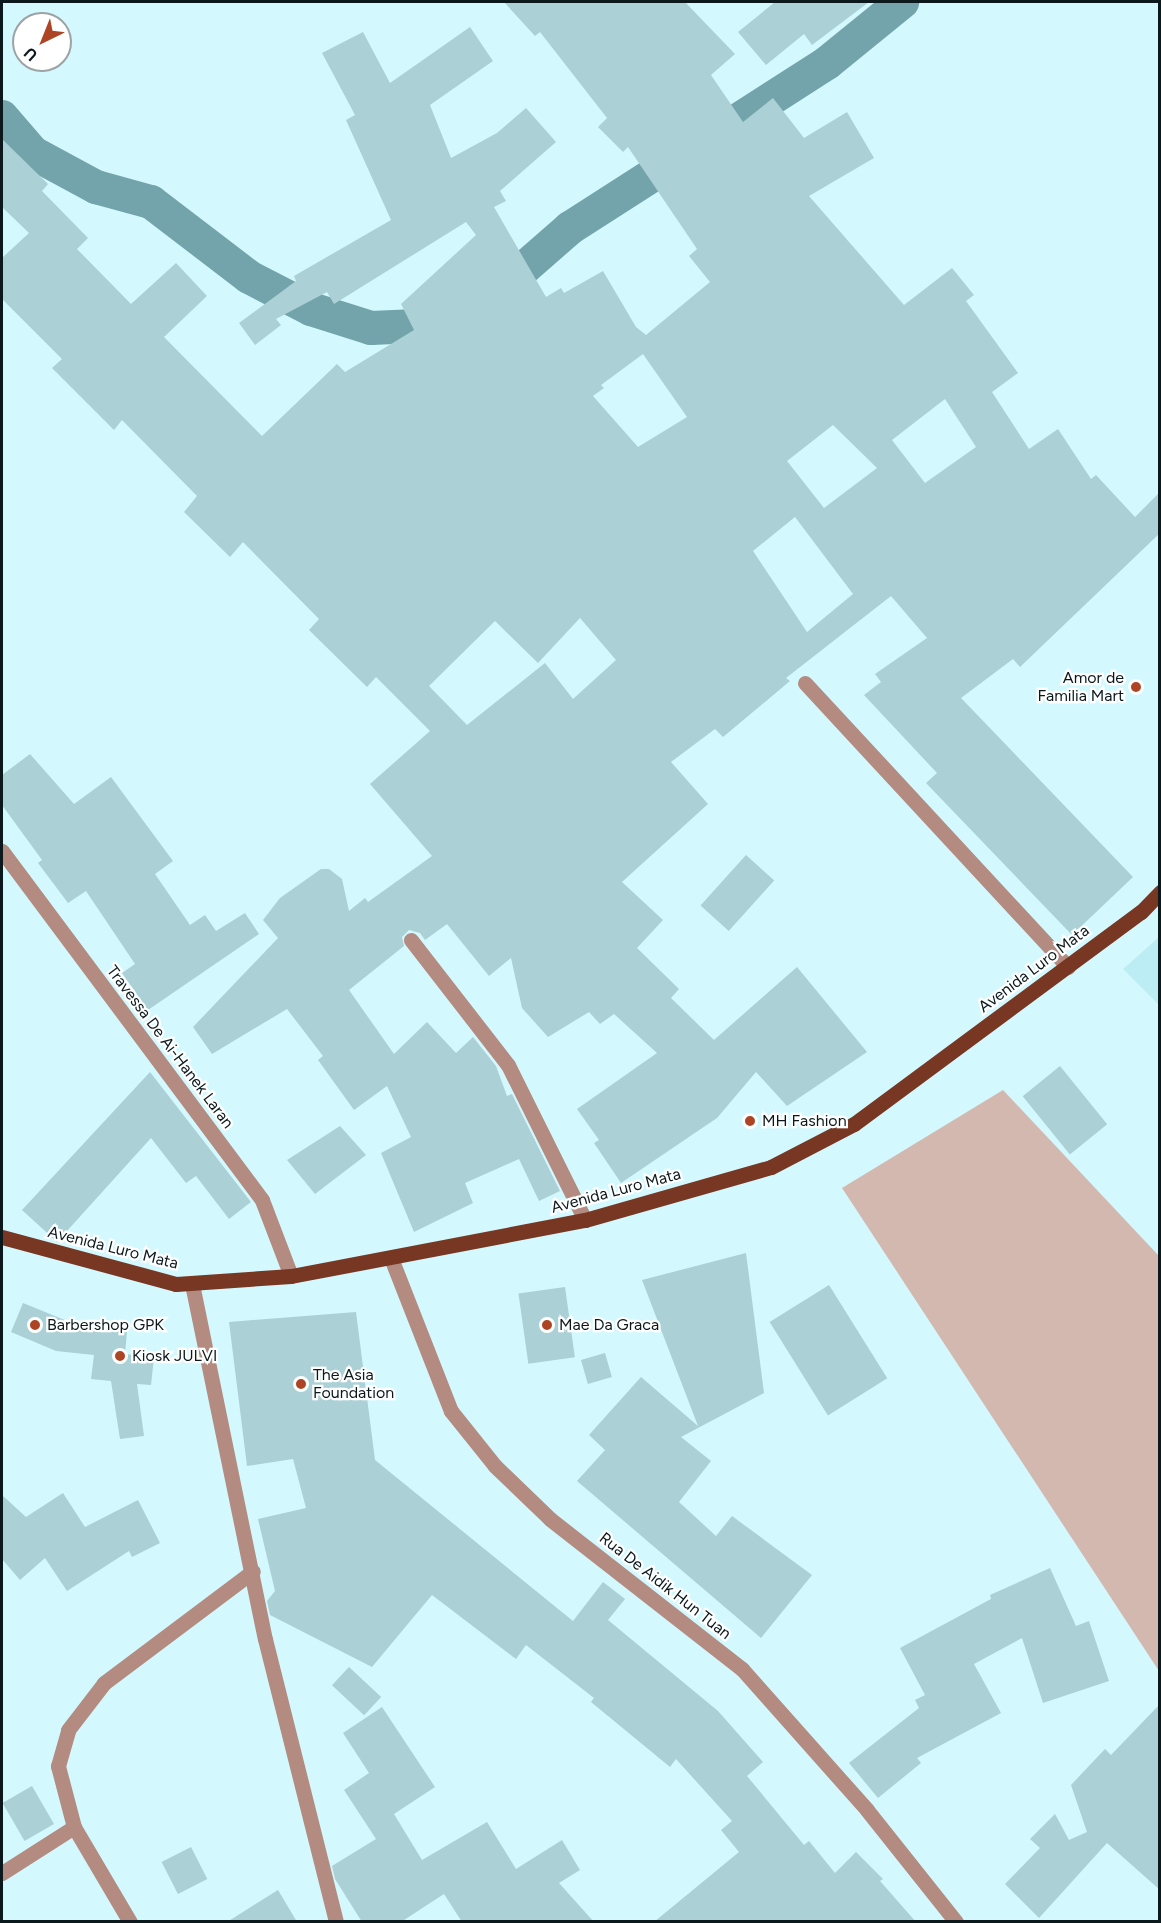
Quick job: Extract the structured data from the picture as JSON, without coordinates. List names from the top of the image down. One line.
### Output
{"streets":{"main road":["Avenida Luro Mata"],"street":["Travessa De Ai-Hanek Laran","Rua De Aidik Hun Tuan"]},"crossings":[["Avenida Luro Mata","Travessa De Ai-Hanek Laran"],["Avenida Luro Mata","Rua De Aidik Hun Tuan"]],"places":["Amor de Familia Mart","MH Fashion","Barbershop GPK","Mae Da Graca","Kiosk JULVI","The Asia Foundation"],"north":"bottom left"}
